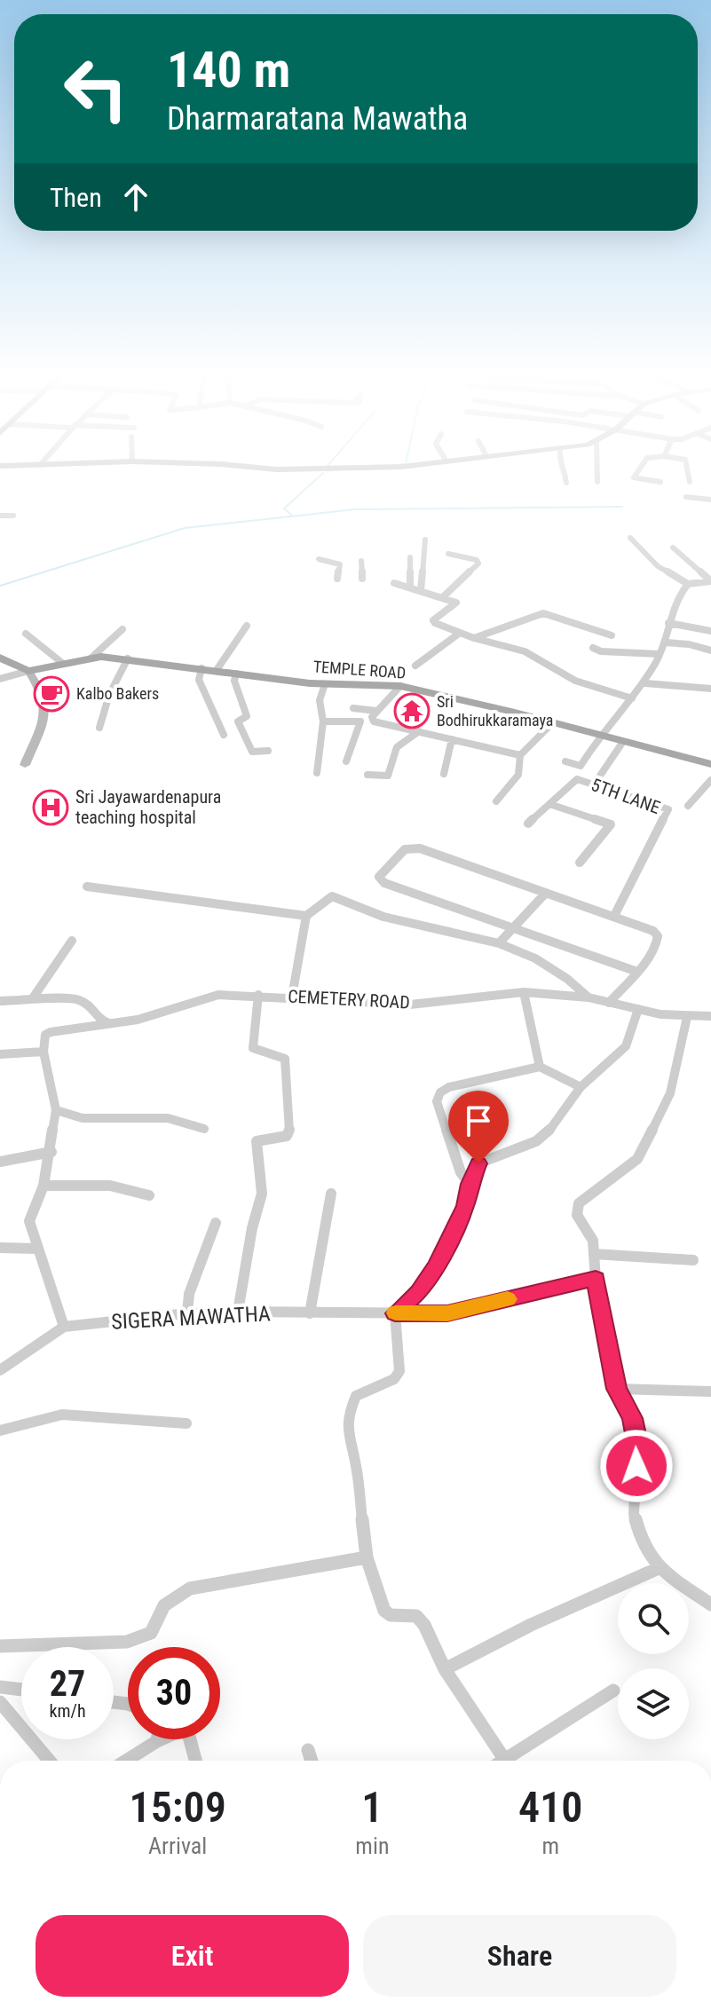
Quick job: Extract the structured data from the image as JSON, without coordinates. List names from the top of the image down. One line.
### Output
{"streets":{"main road":["TEMPLE ROAD"],"street":["5TH LANE","CEMETERY ROAD","SIGERA MAWATHA"]},"places":{"cafe":["Kalbo Bakers"],"temple":["Sri Bodhirukkaramaya"],"hospital":["Sri Jayawardenapura teaching hospital"]},"page":{"turn":["140 m","Dharmaratana Mawatha"],"then":"Then","speed":"27 km/h","limit":"30","eta":["15:09","Arrival","1","min","410","m"],"buttons":["Exit","Share"]}}
